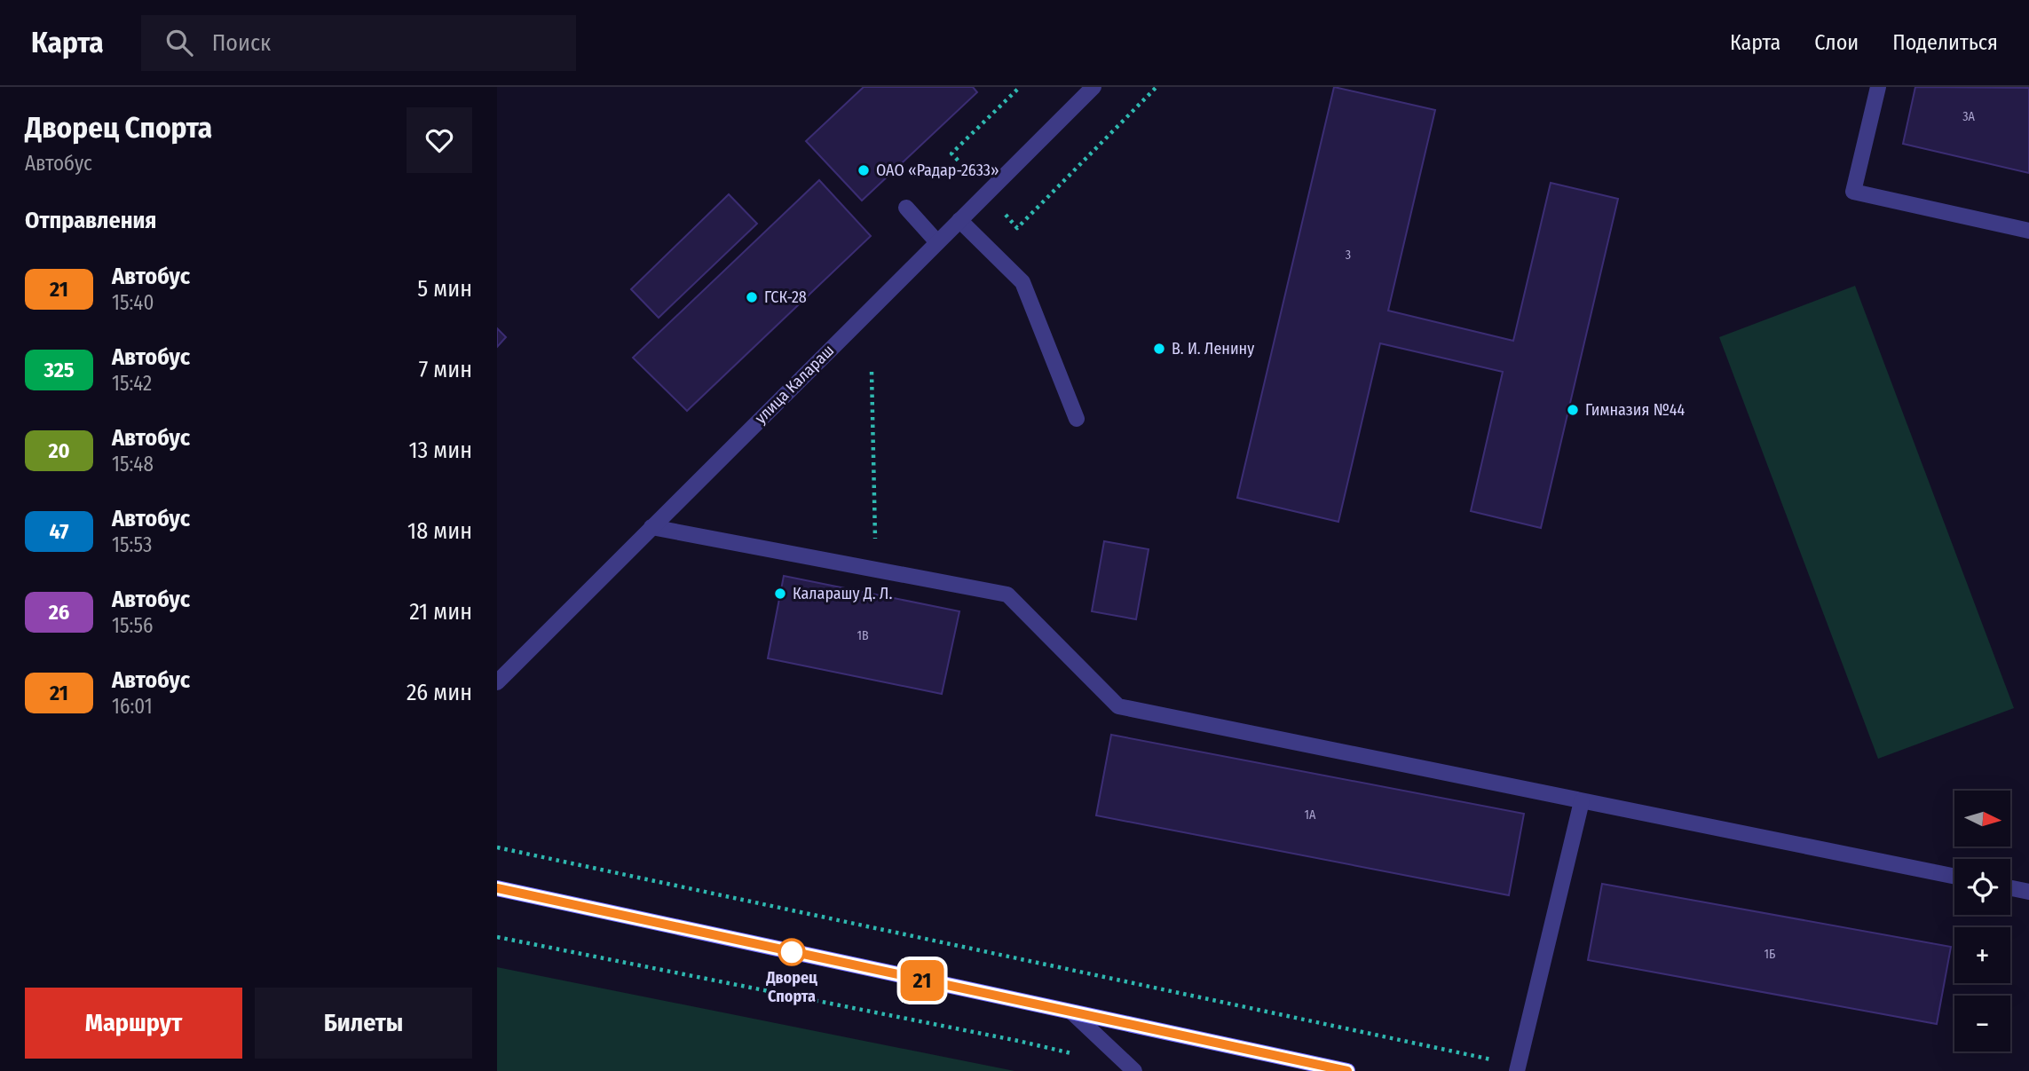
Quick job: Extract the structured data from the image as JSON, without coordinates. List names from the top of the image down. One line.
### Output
{"streets":{"street":["улица Калараш"]},"places":["ОАО «Радар-2633»","ГСК-28","В. И. Ленину","Гимназия №44","Каларашу Д. Л.","Дворец Спорта"],"lines":["bus line 21"],"house_numbers":["3А","3","1В","1А","1Б"],"north":"right","page":{"header":"Карта","search":"Поиск","nav":["Карта","Слои","Поделиться"],"heading":[["Дворец Спорта","Автобус"],"Отправления"],"on_map":"21","list":[{"mark":"21","name":"Автобус","note":"15:40","value":"5 мин"},{"mark":"325","name":"Автобус","note":"15:42","value":"7 мин"},{"mark":"20","name":"Автобус","note":"15:48","value":"13 мин"},{"mark":"47","name":"Автобус","note":"15:53","value":"18 мин"},{"mark":"26","name":"Автобус","note":"15:56","value":"21 мин"},{"mark":"21","name":"Автобус","note":"16:01","value":"26 мин"}],"map_buttons":["+","−"],"buttons":["Маршрут","Билеты"]}}
